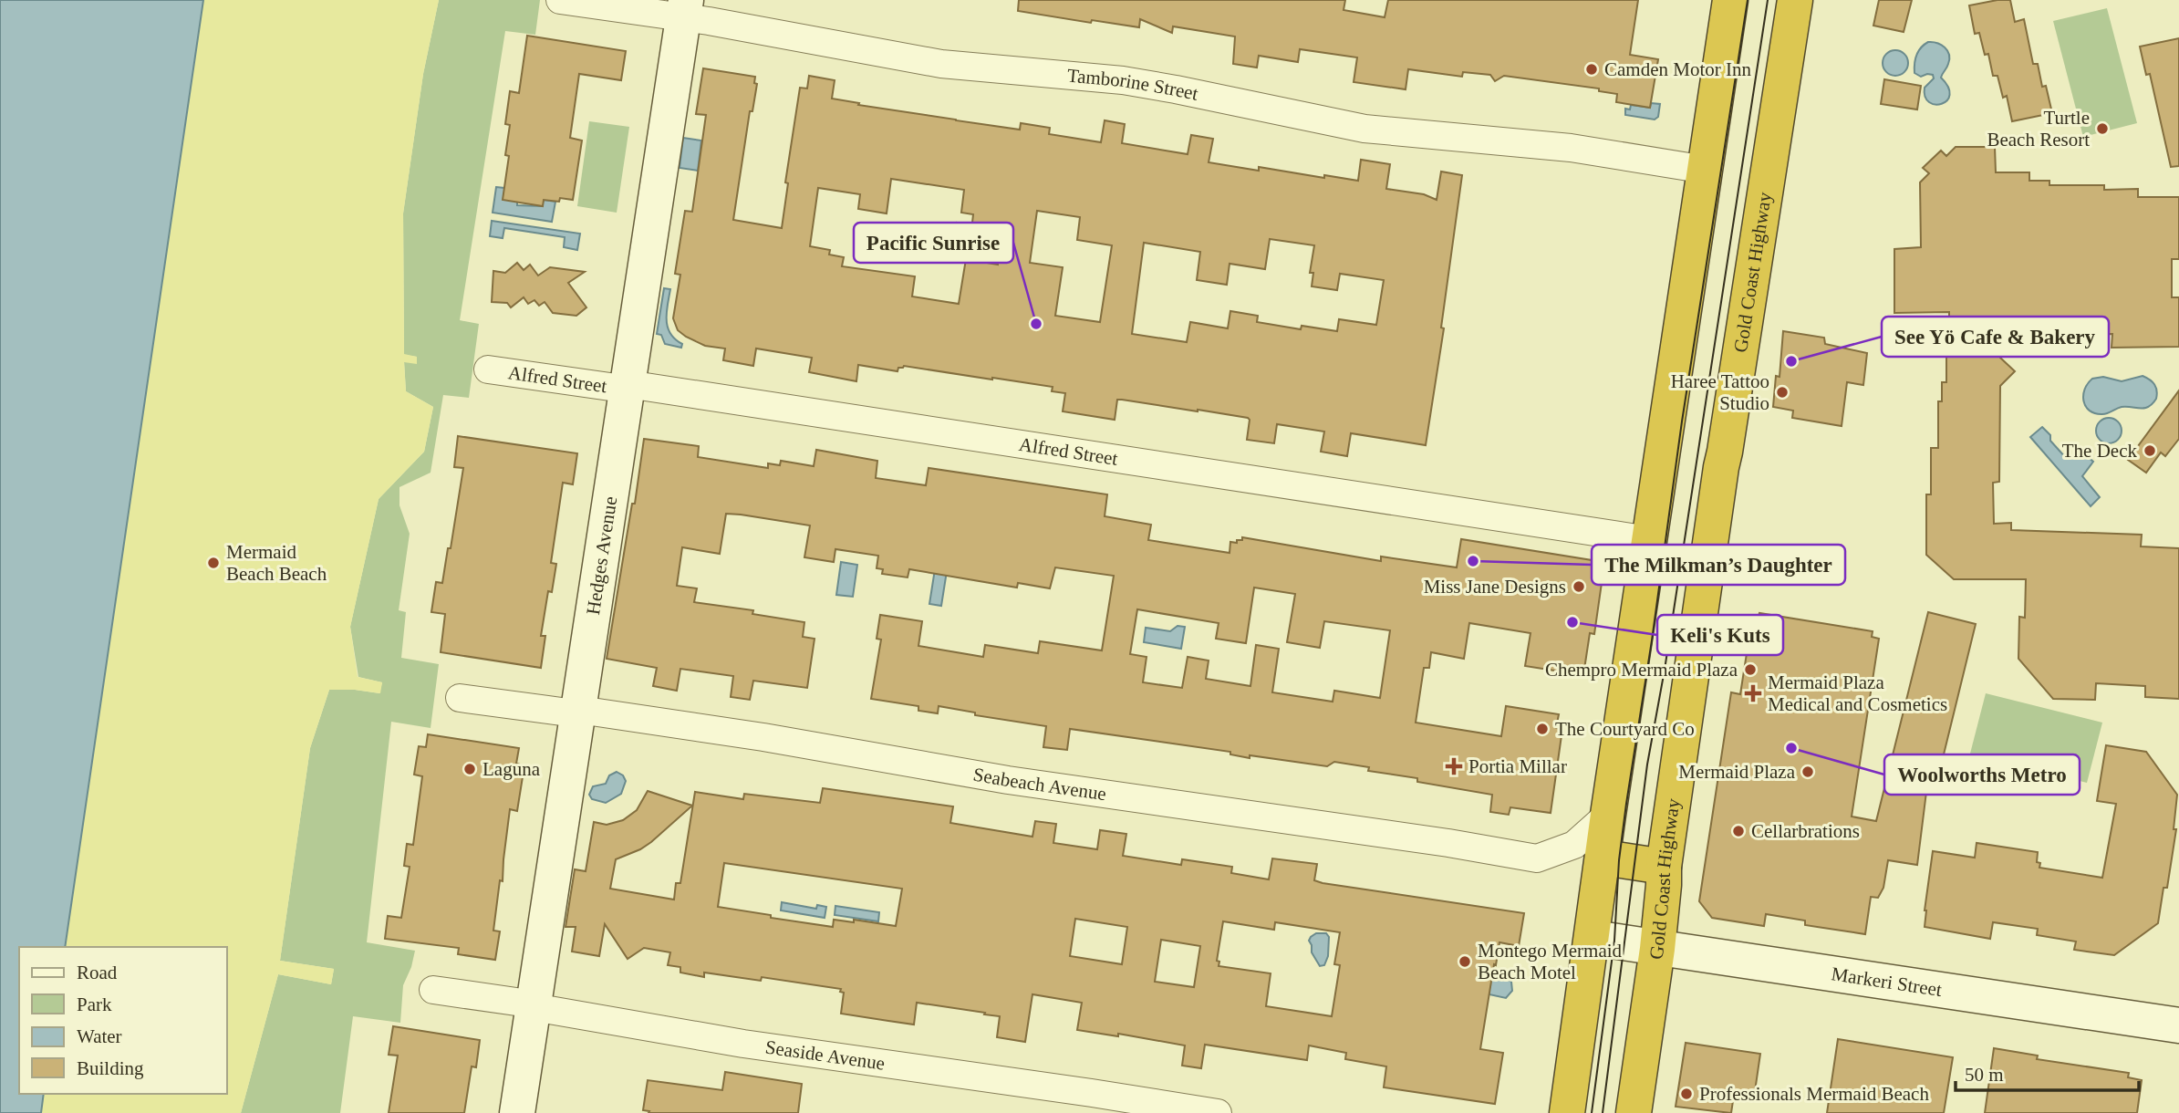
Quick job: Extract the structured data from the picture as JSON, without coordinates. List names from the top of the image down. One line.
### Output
{"streets":{"highway":["Gold Coast Highway"],"street":["Tamborine Street","Alfred Street","Hedges Avenue","Seabeach Avenue","Markeri Street","Seaside Avenue"]},"crossings":[["Tamborine Street","Hedges Avenue"],["Gold Coast Highway","Markeri Street"],["Alfred Street","Hedges Avenue"],["Hedges Avenue","Seabeach Avenue"],["Hedges Avenue","Seaside Avenue"]],"places":{"other":["Camden Motor Inn","Turtle Beach Resort","Pacific Sunrise","See Yö Cafe & Bakery","Haree Tattoo Studio","The Deck","The Milkman’s Daughter","Mermaid Beach Beach","Miss Jane Designs","Keli's Kuts","Chempro Mermaid Plaza","The Courtyard Co","Woolworths Metro","Laguna","Mermaid Plaza","Cellarbrations","Montego Mermaid Beach Motel","Professionals Mermaid Beach"],"health":["Mermaid Plaza Medical and Cosmetics","Portia Millar"]},"legend":["Road","Park","Water","Building"],"scale_bar":"50 m"}
